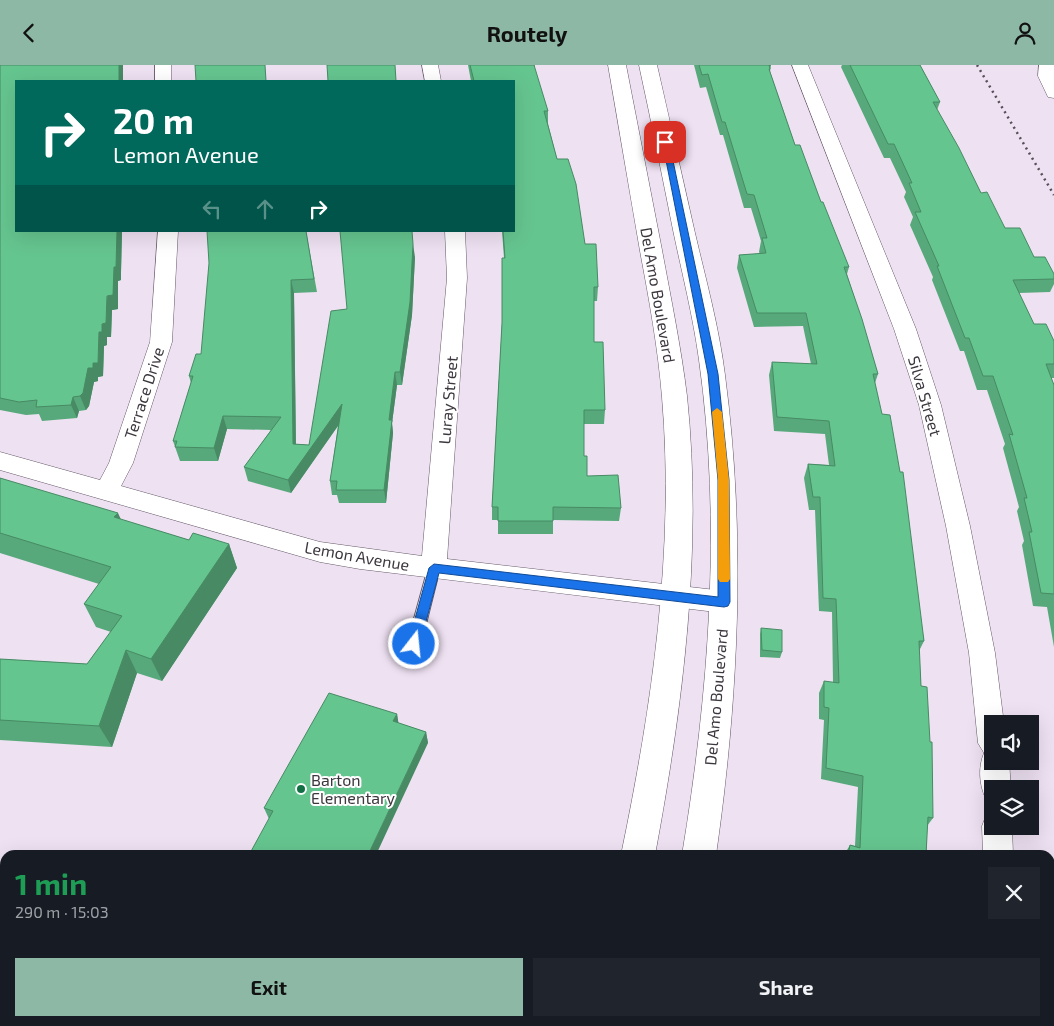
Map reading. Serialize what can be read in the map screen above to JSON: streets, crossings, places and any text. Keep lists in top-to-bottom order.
{
  "streets": {
    "main road": ["Del Amo Boulevard"],
    "street": [
      "Terrace Drive",
      "Silva Street",
      "Luray Street",
      "Lemon Avenue"
    ]
  },
  "crossings": [
    ["Del Amo Boulevard", "Lemon Avenue"],
    ["Terrace Drive", "Lemon Avenue"],
    ["Luray Street", "Lemon Avenue"]
  ],
  "places": ["Barton Elementary"],
  "page": {
    "header": "Routely",
    "turn": ["20 m", "Lemon Avenue"],
    "heading": ["1 min", "290 m · 15:03"],
    "buttons": ["Exit", "Share"]
  }
}
